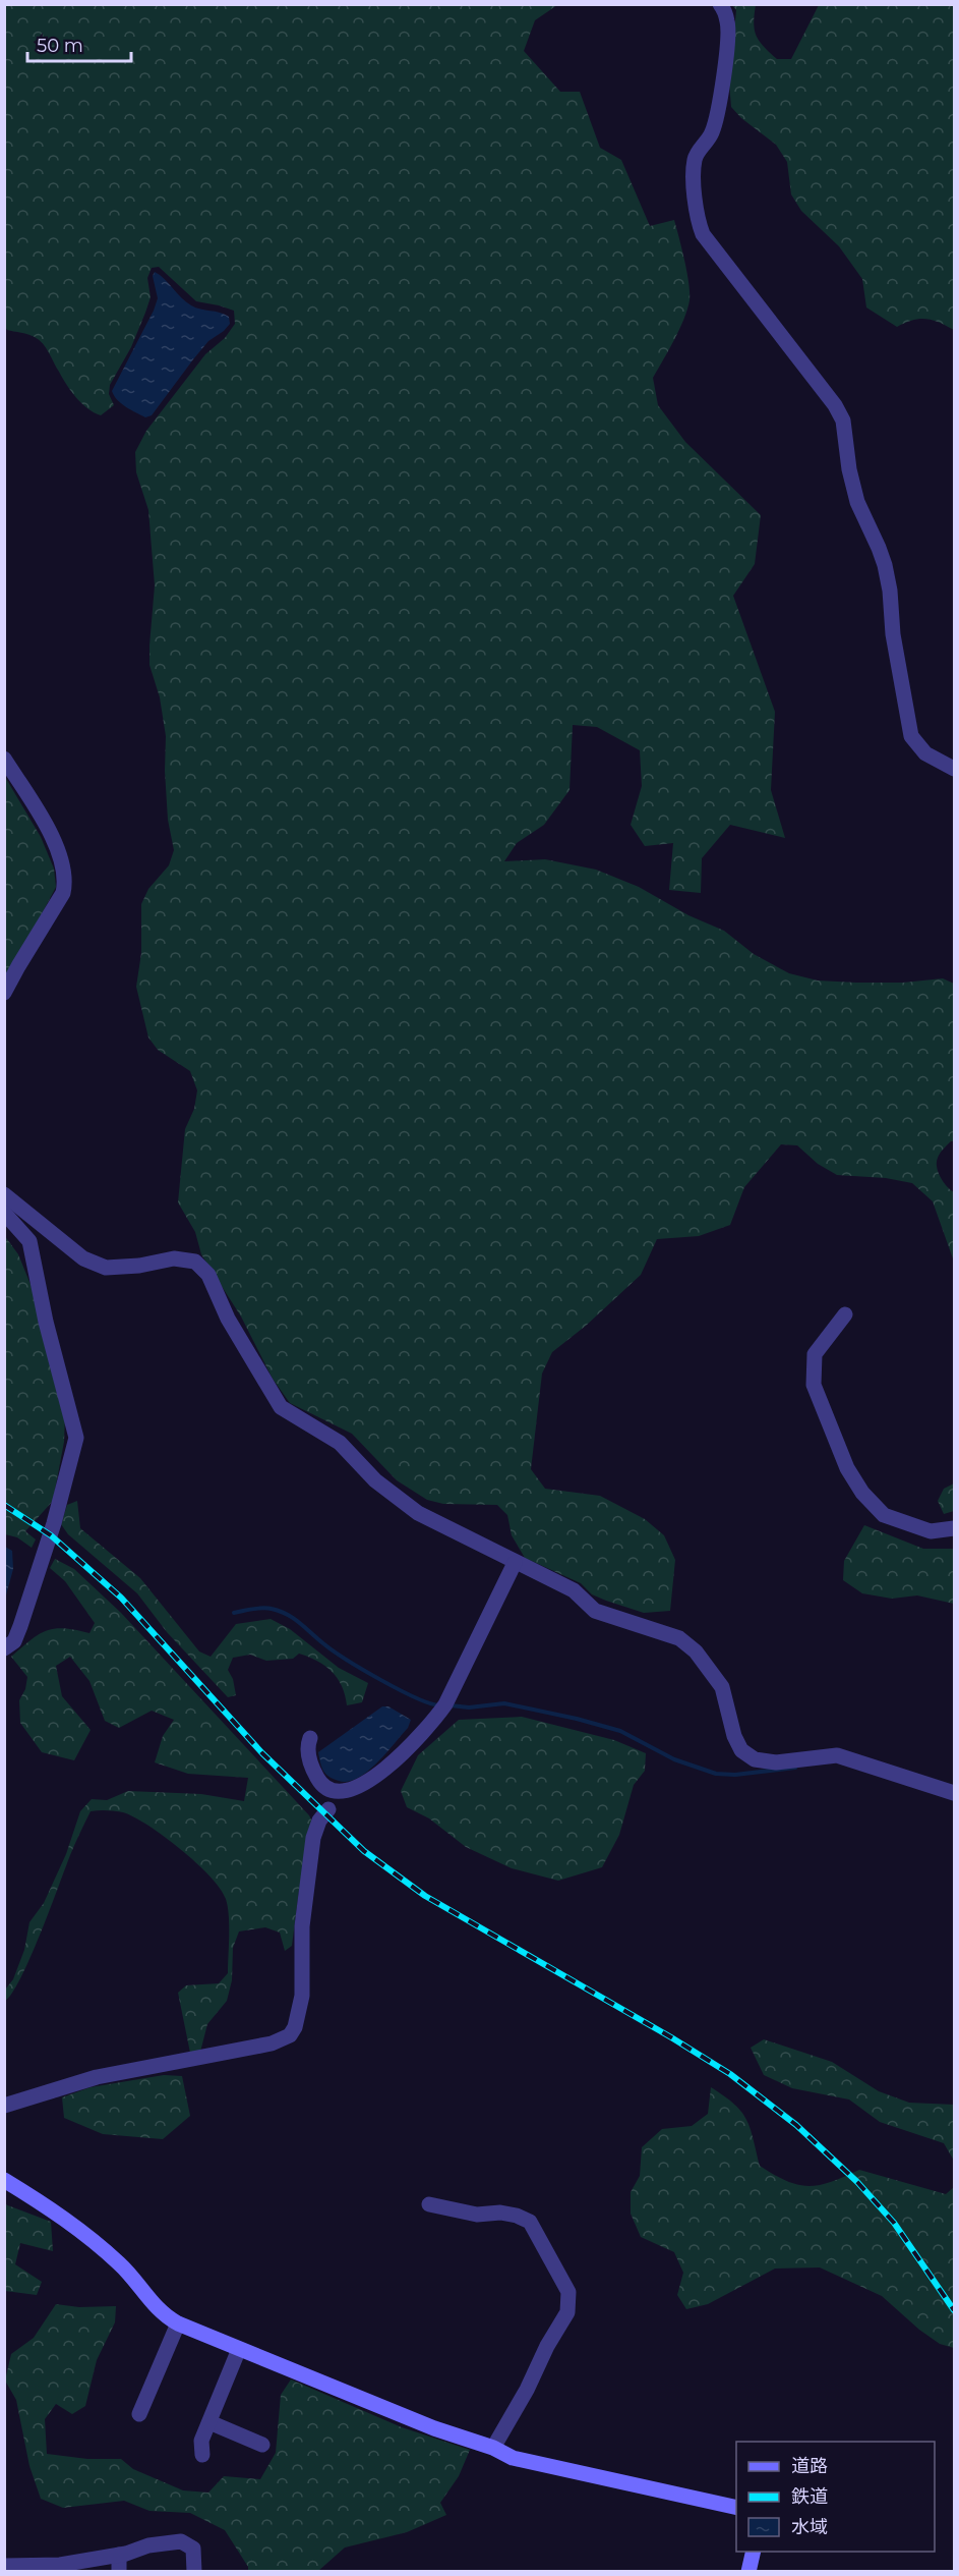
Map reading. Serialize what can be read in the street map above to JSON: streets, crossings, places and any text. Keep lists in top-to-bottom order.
{
  "legend": ["道路", "鉄道", "水域"],
  "scale_bar": "50 m"
}
